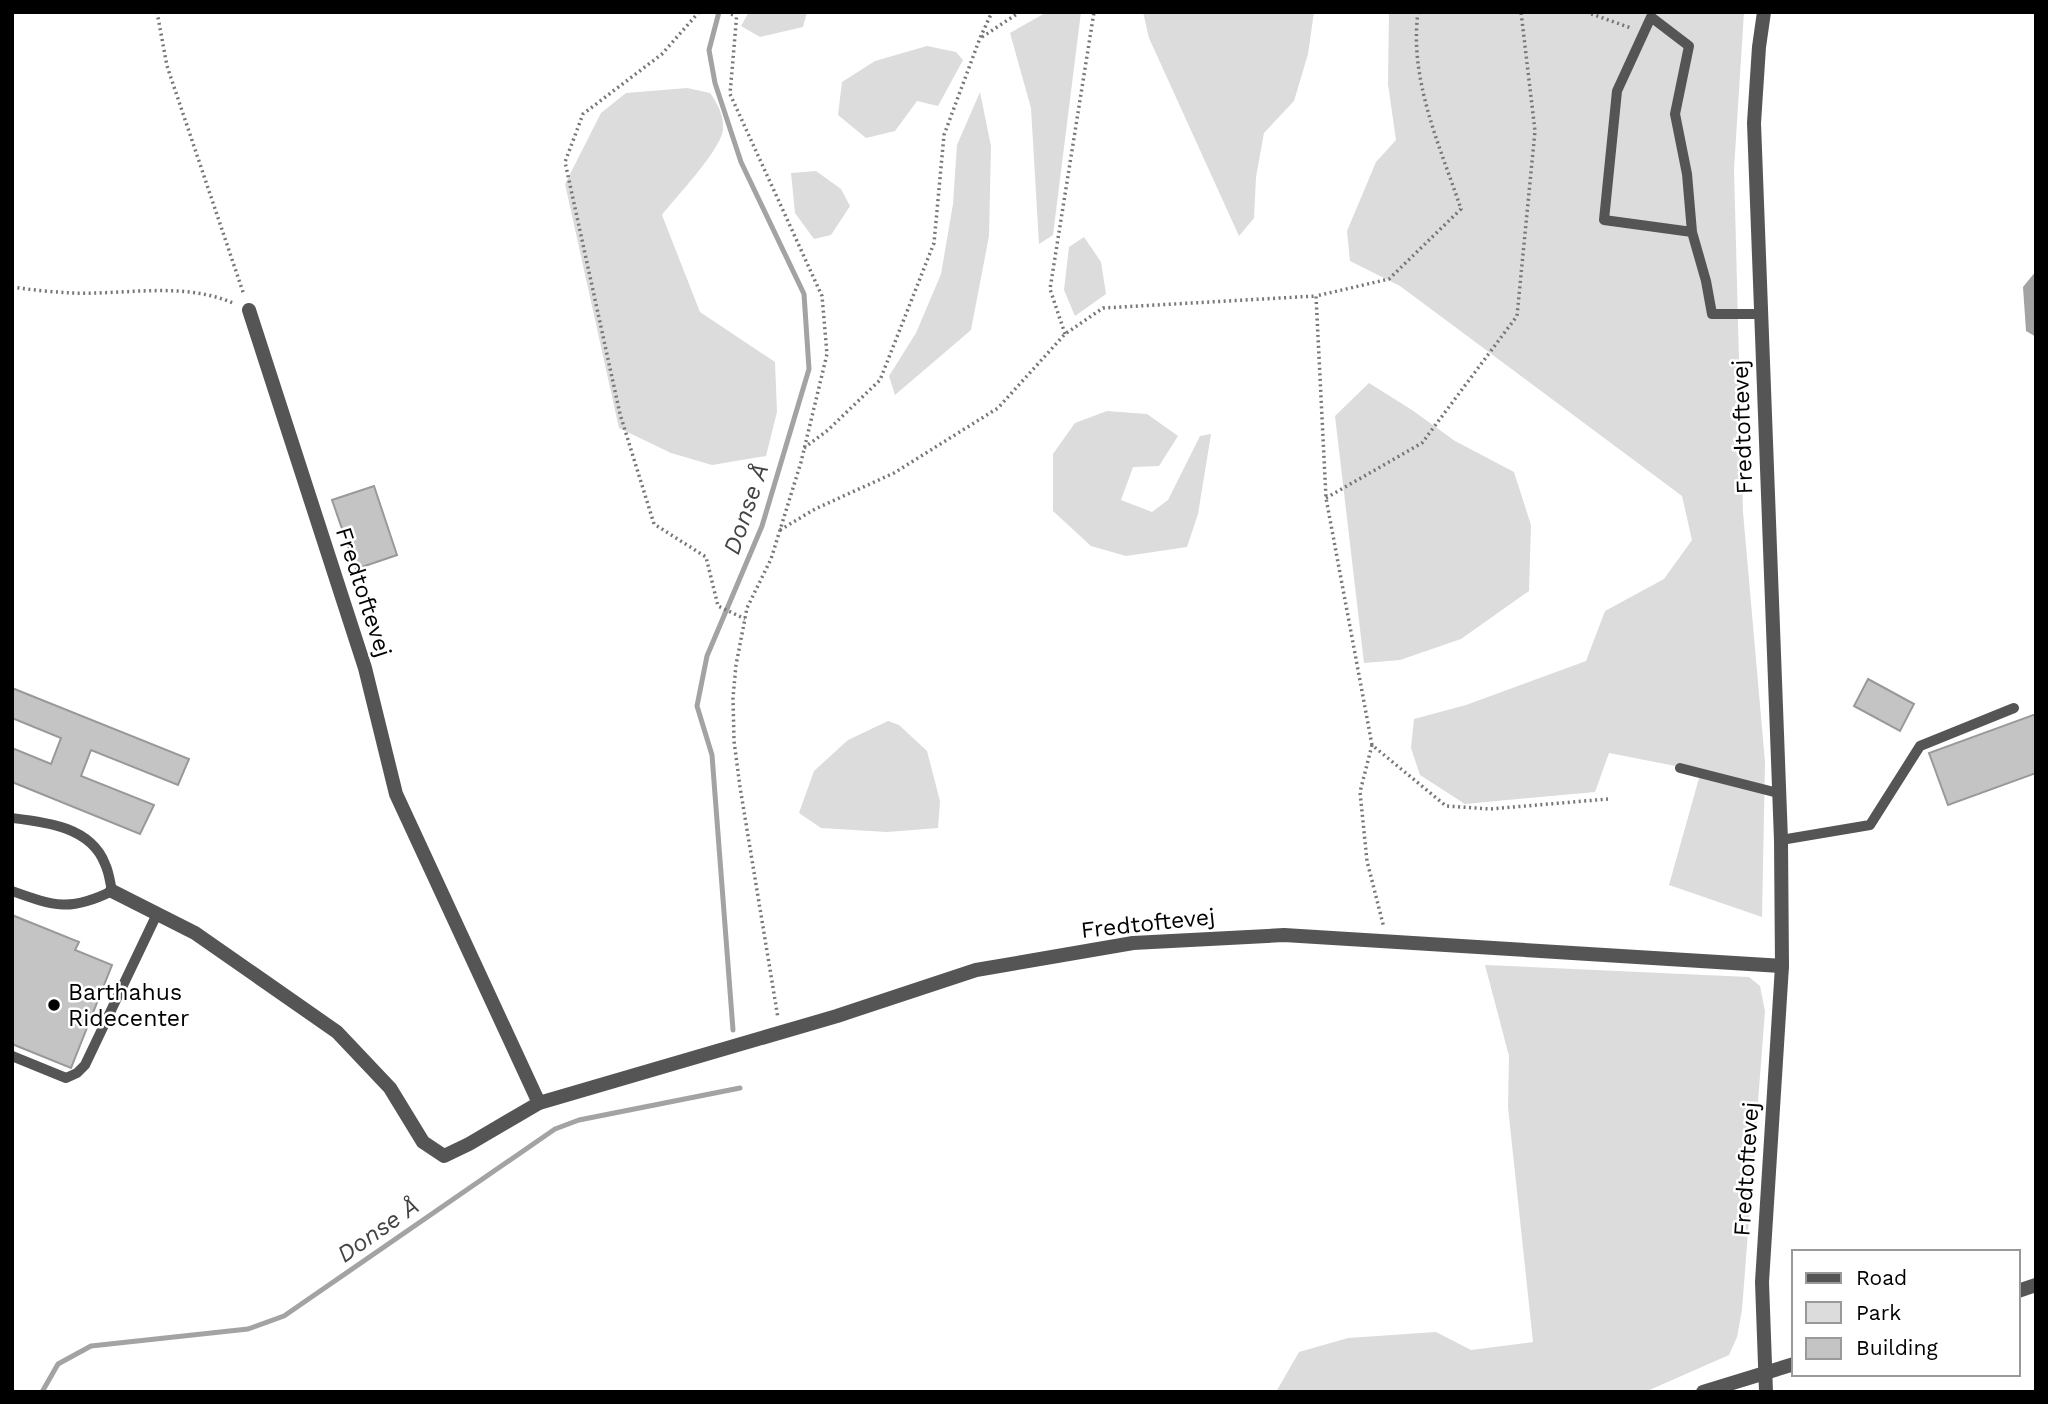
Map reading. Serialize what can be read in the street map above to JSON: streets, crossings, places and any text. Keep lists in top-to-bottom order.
{
  "streets": {
    "street": ["Fredtoftevej"]
  },
  "water": ["Donse Å"],
  "places": ["Barthahus Ridecenter"],
  "legend": ["Road", "Park", "Building"]
}
